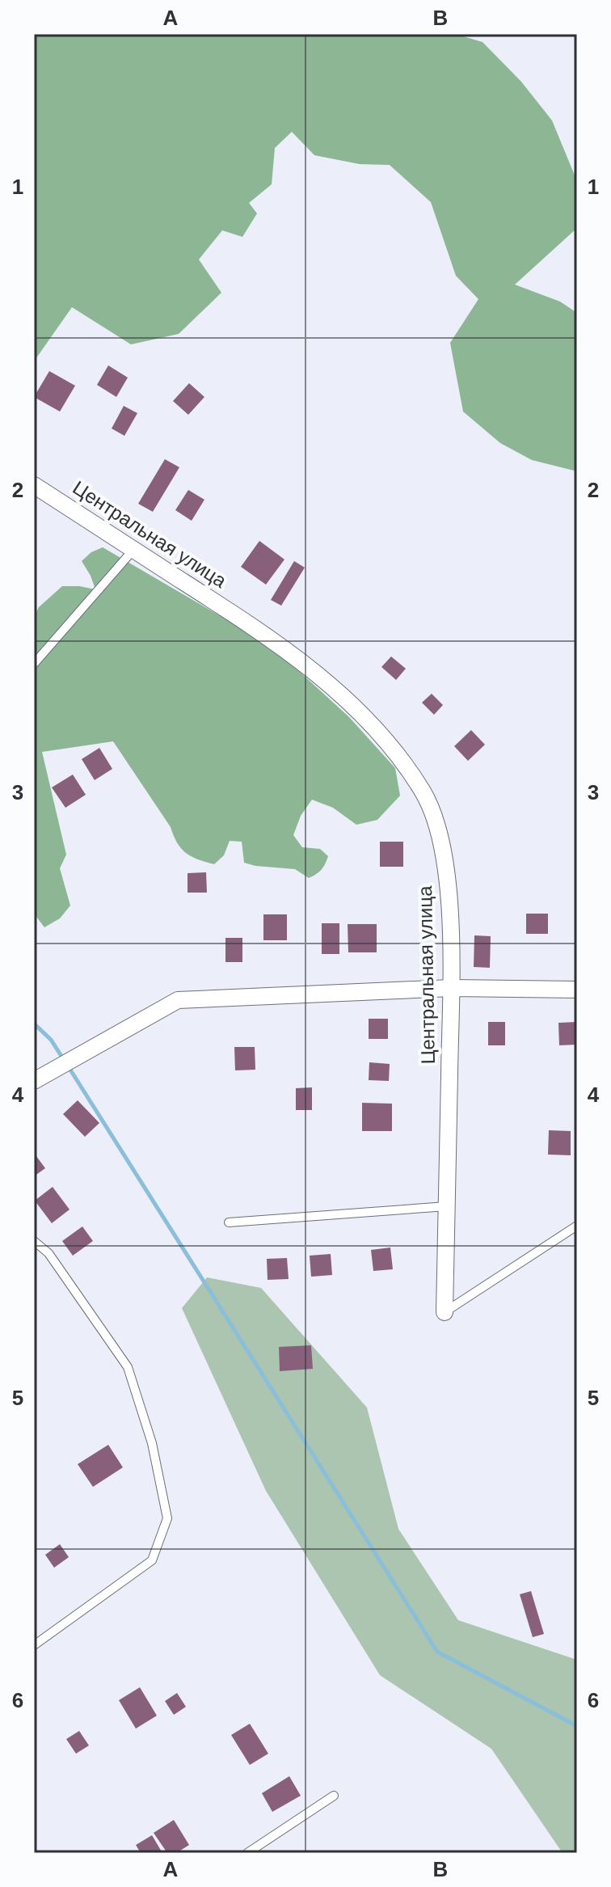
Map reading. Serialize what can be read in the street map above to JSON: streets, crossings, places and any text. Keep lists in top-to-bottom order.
{
  "streets": {
    "street": ["Центральная улица"]
  },
  "grid": {
    "columns": ["A", "B"],
    "rows": [
      "1",
      "2",
      "3",
      "4",
      "5",
      "6"
    ]
  }
}
